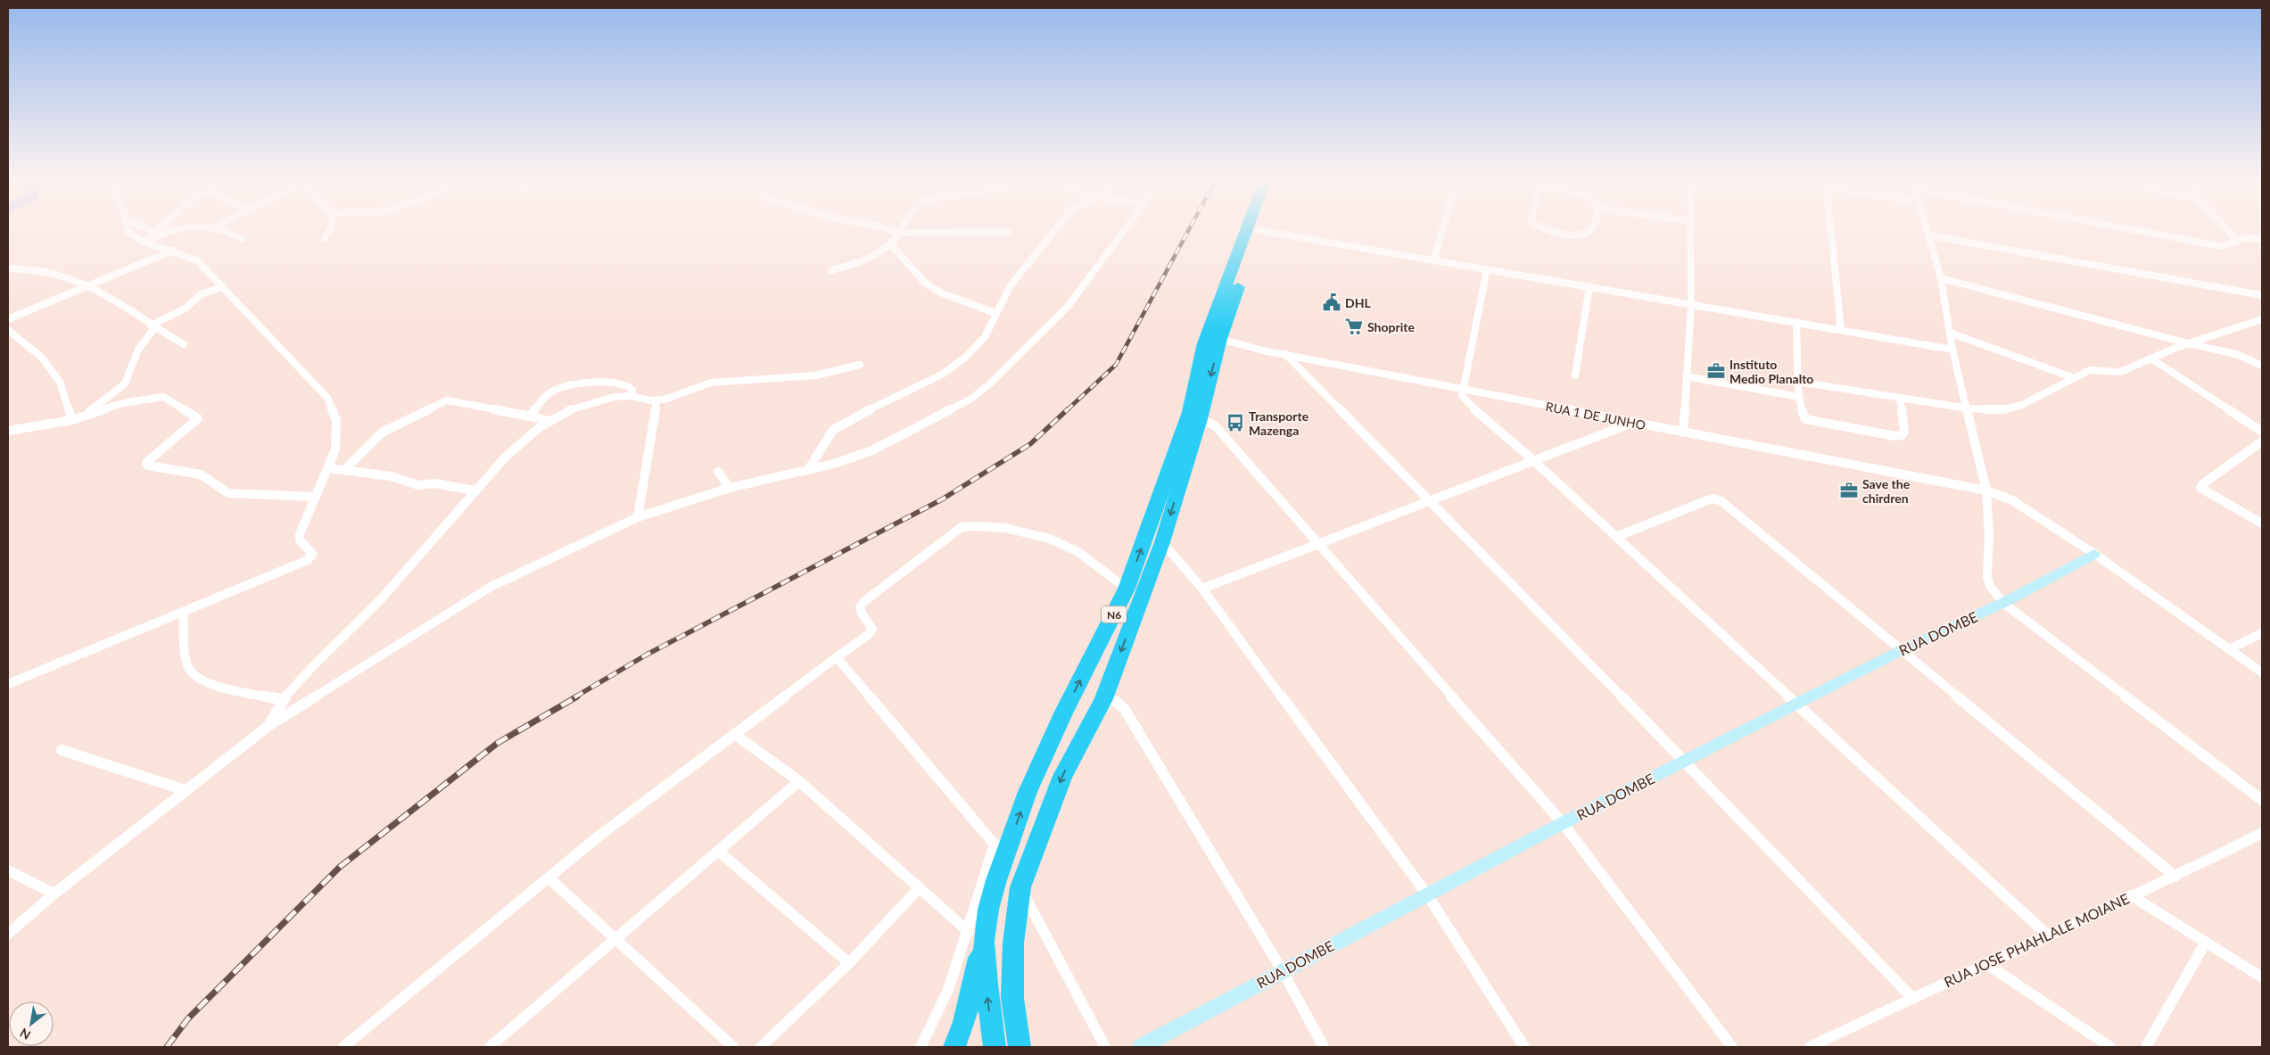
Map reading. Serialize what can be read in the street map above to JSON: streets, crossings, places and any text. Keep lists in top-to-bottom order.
{
  "streets": {
    "highway": ["N6"],
    "street": ["RUA 1 DE JUNHO", "RUA DOMBE", "RUA JOSE PHAHLALE MOIANE"]
  },
  "crossings": [
    ["RUA 1 DE JUNHO", "N6"],
    ["RUA 1 DE JUNHO", "RUA DOMBE"]
  ],
  "places": {
    "public building": ["DHL"],
    "supermarket": ["Shoprite"],
    "office": ["Instituto Medio Planalto", "Save the chirdren"],
    "bus stop": ["Transporte Mazenga"]
  },
  "north": "bottom left"
}
